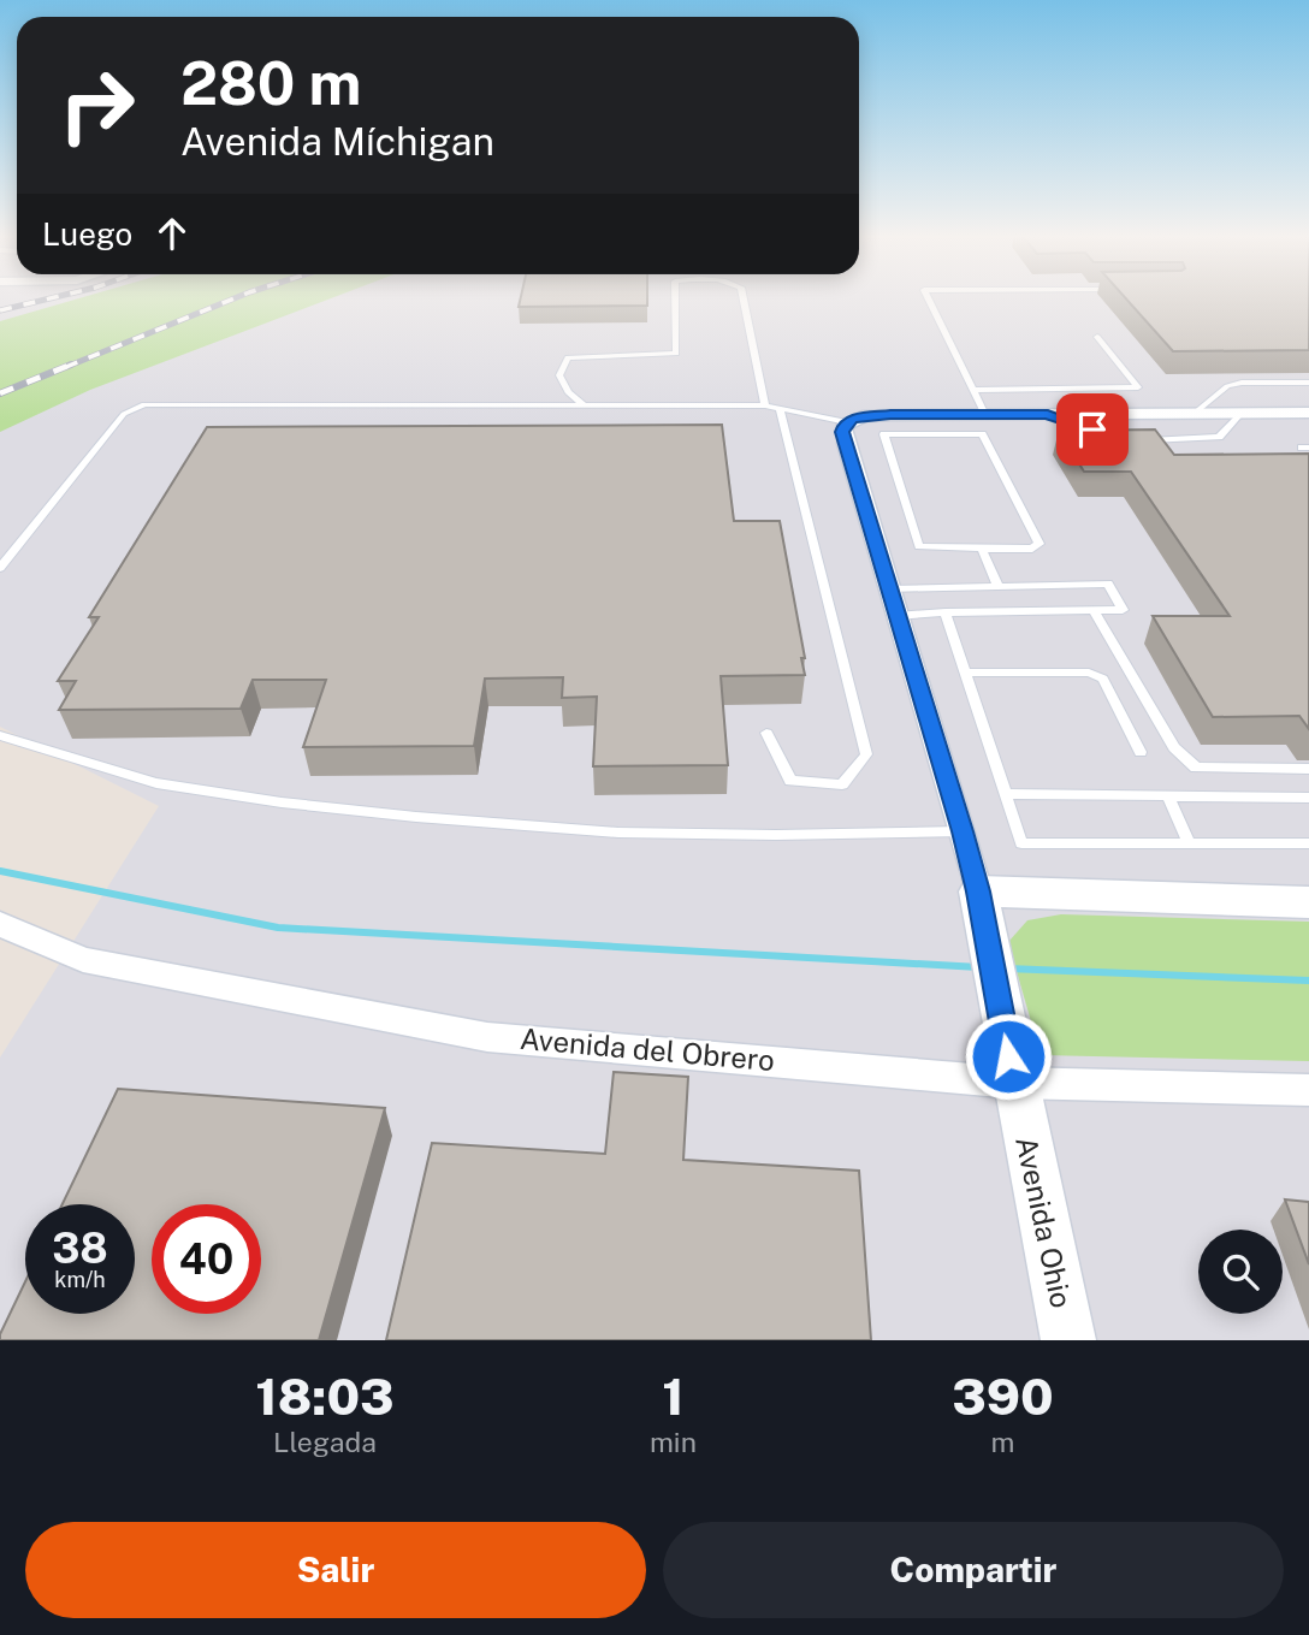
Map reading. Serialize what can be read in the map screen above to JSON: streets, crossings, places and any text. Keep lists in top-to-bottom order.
{
  "streets": {
    "street": ["Avenida del Obrero", "Avenida Ohio"]
  },
  "crossings": [
    ["Avenida del Obrero", "Avenida Ohio"]
  ],
  "page": {
    "turn": ["280 m", "Avenida Míchigan"],
    "then": "Luego",
    "speed": "38 km/h",
    "limit": "40",
    "eta": [
      "18:03",
      "Llegada",
      "1",
      "min",
      "390",
      "m"
    ],
    "buttons": ["Salir", "Compartir"]
  }
}
